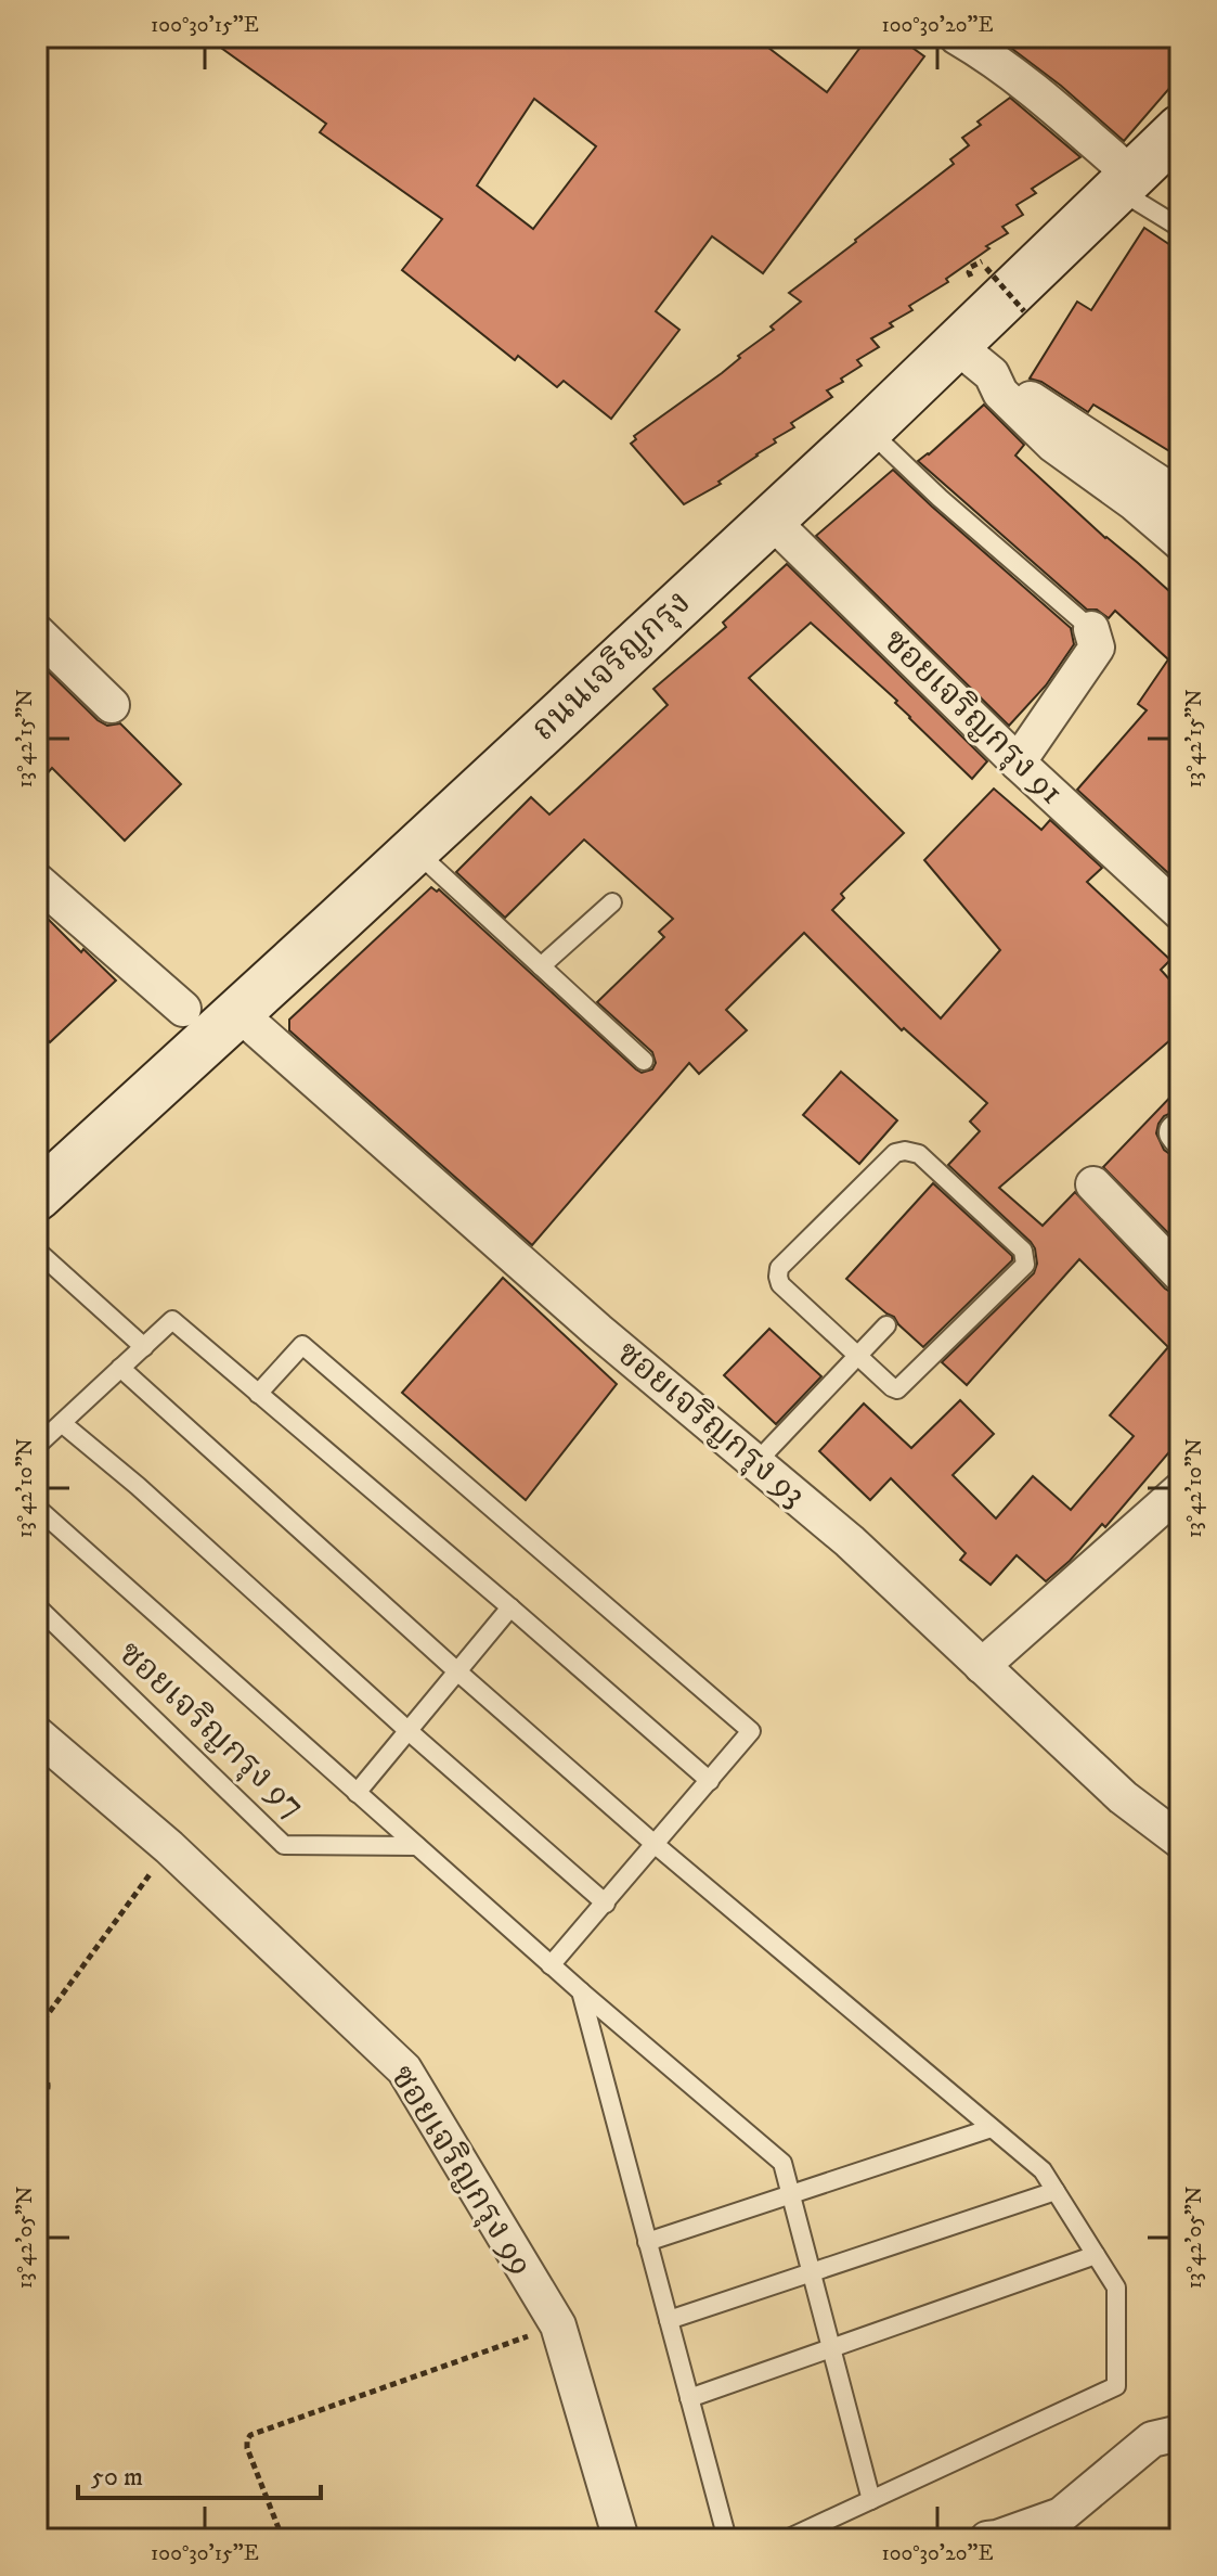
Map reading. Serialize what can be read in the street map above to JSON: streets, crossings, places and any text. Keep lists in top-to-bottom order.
{
  "streets": {
    "main road": ["ถนนเจริญกรุง"],
    "street": ["ซอยเจริญกรุง 91", "ซอยเจริญกรุง 93", "ซอยเจริญกรุง 99"],
    "lane": ["ซอยเจริญกรุง 97"]
  },
  "crossings": [
    ["ถนนเจริญกรุง", "ซอยเจริญกรุง 91"],
    ["ถนนเจริญกรุง", "ซอยเจริญกรุง 93"]
  ],
  "scale_bar": "50 m",
  "coordinates": [
    "100°30'15\"E",
    "100°30'20\"E",
    "13°42'15\"N",
    "13°42'10\"N",
    "13°42'05\"N"
  ]
}
